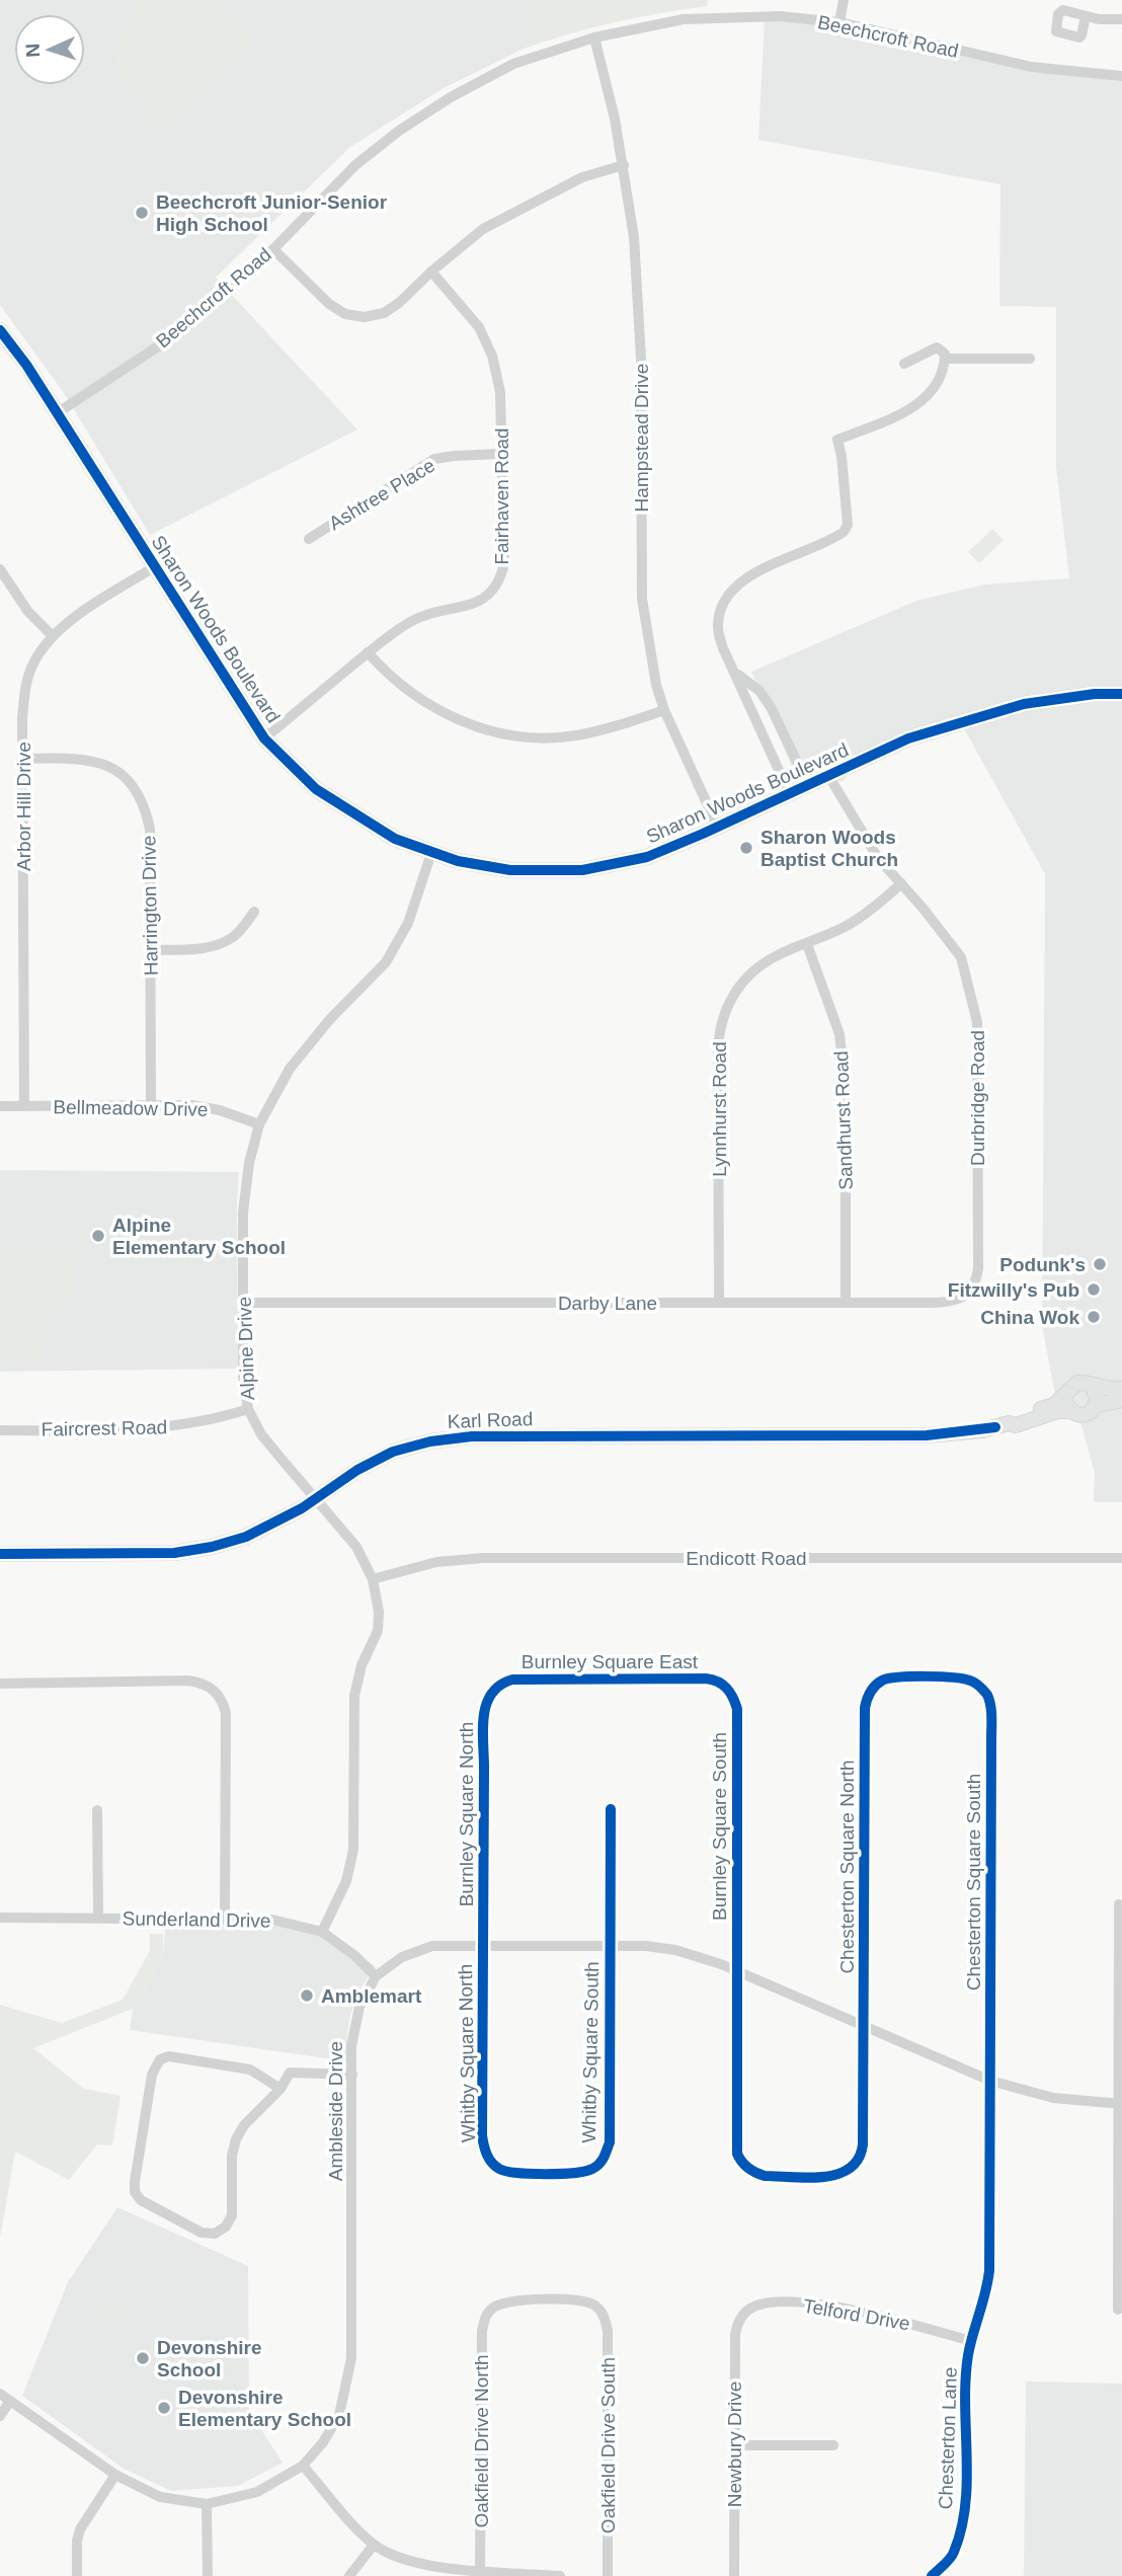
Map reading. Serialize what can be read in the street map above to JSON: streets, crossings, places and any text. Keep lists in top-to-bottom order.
{
  "streets": {
    "street": [
      "Beechcroft Road",
      "Hampstead Drive",
      "Ashtree Place",
      "Fairhaven Road",
      "Sharon Woods Boulevard",
      "Arbor Hill Drive",
      "Harrington Drive",
      "Durbridge Road",
      "Bellmeadow Drive",
      "Lynnhurst Road",
      "Sandhurst Road",
      "Darby Lane",
      "Alpine Drive",
      "Karl Road",
      "Faircrest Road",
      "Endicott Road",
      "Burnley Square East",
      "Burnley Square North",
      "Burnley Square South",
      "Chesterton Square North",
      "Chesterton Square South",
      "Sunderland Drive",
      "Whitby Square South",
      "Whitby Square North",
      "Ambleside Drive",
      "Telford Drive",
      "Chesterton Lane",
      "Oakfield Drive North",
      "Newbury Drive",
      "Oakfield Drive South"
    ]
  },
  "crossings": [
    ["Beechcroft Road", "Hampstead Drive"],
    ["Beechcroft Road", "Sharon Woods Boulevard"],
    ["Hampstead Drive", "Sharon Woods Boulevard"],
    ["Ashtree Place", "Fairhaven Road"],
    ["Fairhaven Road", "Sharon Woods Boulevard"],
    ["Sharon Woods Boulevard", "Arbor Hill Drive"],
    ["Sharon Woods Boulevard", "Durbridge Road"],
    ["Sharon Woods Boulevard", "Alpine Drive"],
    ["Arbor Hill Drive", "Harrington Drive"],
    ["Arbor Hill Drive", "Bellmeadow Drive"],
    ["Harrington Drive", "Bellmeadow Drive"],
    ["Durbridge Road", "Lynnhurst Road"],
    ["Durbridge Road", "Darby Lane"],
    ["Bellmeadow Drive", "Alpine Drive"],
    ["Lynnhurst Road", "Sandhurst Road"],
    ["Lynnhurst Road", "Darby Lane"],
    ["Sandhurst Road", "Darby Lane"],
    ["Darby Lane", "Alpine Drive"],
    ["Alpine Drive", "Karl Road"],
    ["Alpine Drive", "Faircrest Road"],
    ["Alpine Drive", "Endicott Road"],
    ["Alpine Drive", "Sunderland Drive"],
    ["Burnley Square East", "Burnley Square North"],
    ["Burnley Square East", "Burnley Square South"],
    ["Burnley Square North", "Whitby Square North"],
    ["Burnley Square North", "Ambleside Drive"],
    ["Burnley Square South", "Chesterton Square North"],
    ["Burnley Square South", "Ambleside Drive"],
    ["Chesterton Square North", "Chesterton Square South"],
    ["Chesterton Square North", "Ambleside Drive"],
    ["Chesterton Square South", "Ambleside Drive"],
    ["Chesterton Square South", "Chesterton Lane"],
    ["Sunderland Drive", "Ambleside Drive"],
    ["Whitby Square South", "Whitby Square North"],
    ["Whitby Square South", "Ambleside Drive"],
    ["Whitby Square North", "Ambleside Drive"],
    ["Ambleside Drive", "Chesterton Lane"],
    ["Telford Drive", "Chesterton Lane"],
    ["Telford Drive", "Newbury Drive"],
    ["Oakfield Drive North", "Oakfield Drive South"]
  ],
  "places": [
    "Beechcroft Junior-Senior High School",
    "Sharon Woods Baptist Church",
    "Alpine Elementary School",
    "Podunk's",
    "Fitzwilly's Pub",
    "China Wok",
    "Amblemart",
    "Devonshire School",
    "Devonshire Elementary School"
  ],
  "north": "left"
}
